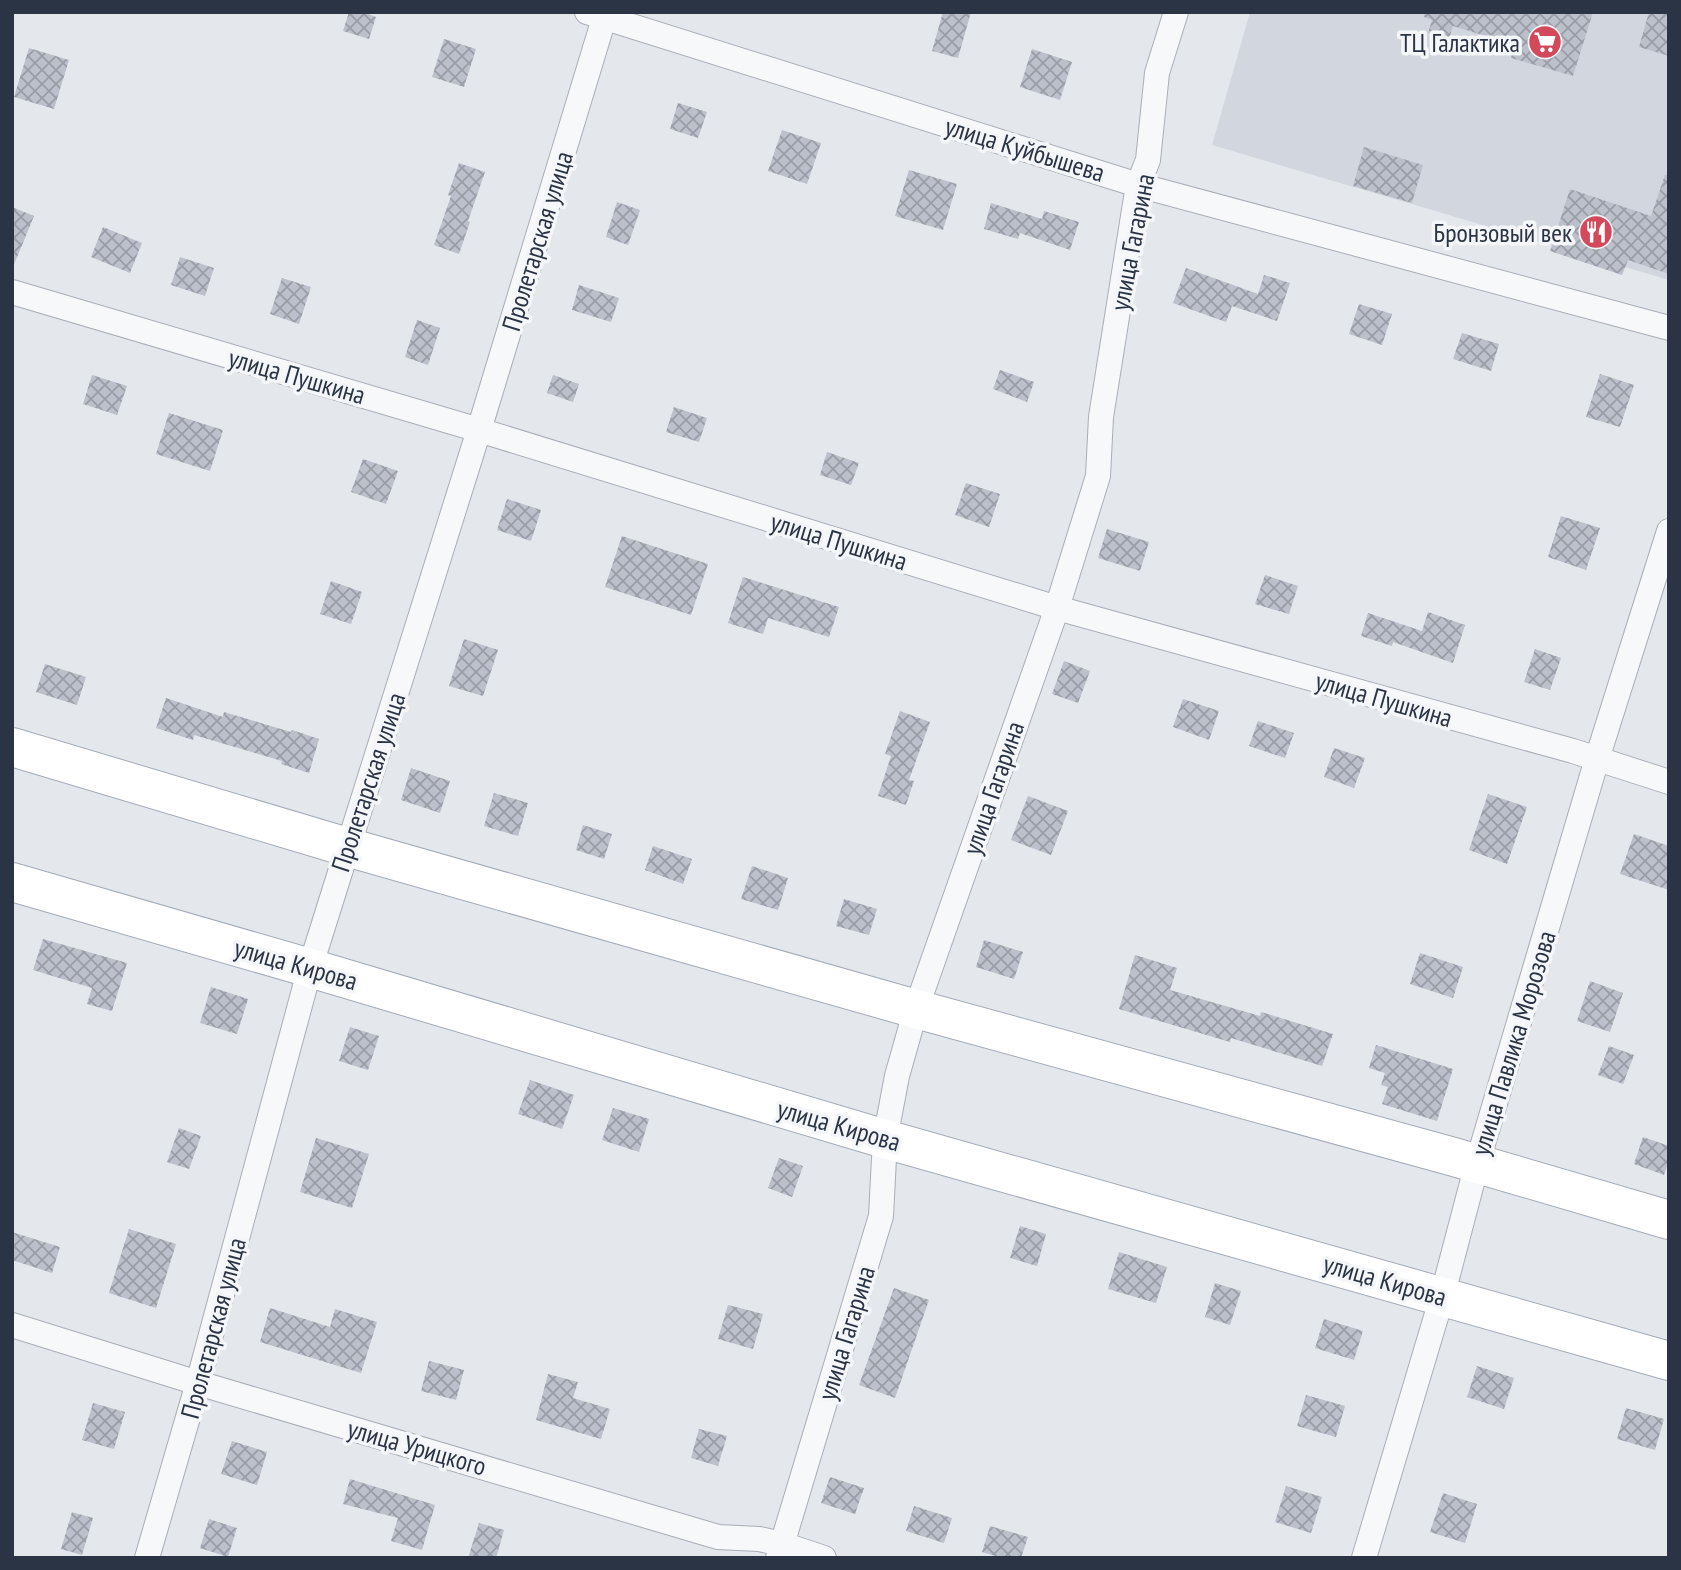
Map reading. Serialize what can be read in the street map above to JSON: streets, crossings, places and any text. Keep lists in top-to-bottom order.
{
  "streets": {
    "main road": ["улица Кирова"],
    "street": [
      "улица Куйбышева",
      "Пролетарская улица",
      "улица Гагарина",
      "улица Пушкина",
      "улица Павлика Морозова",
      "улица Урицкого"
    ]
  },
  "crossings": [
    ["улица Куйбышева", "Пролетарская улица"],
    ["улица Куйбышева", "улица Гагарина"],
    ["Пролетарская улица", "улица Пушкина"],
    ["Пролетарская улица", "улица Кирова"],
    ["Пролетарская улица", "улица Урицкого"],
    ["улица Гагарина", "улица Пушкина"],
    ["улица Гагарина", "улица Кирова"],
    ["улица Гагарина", "улица Урицкого"],
    ["улица Пушкина", "улица Павлика Морозова"],
    ["улица Кирова", "улица Павлика Морозова"]
  ],
  "places": {
    "supermarket": ["ТЦ Галактика"],
    "restaurant": ["Бронзовый век"]
  }
}
